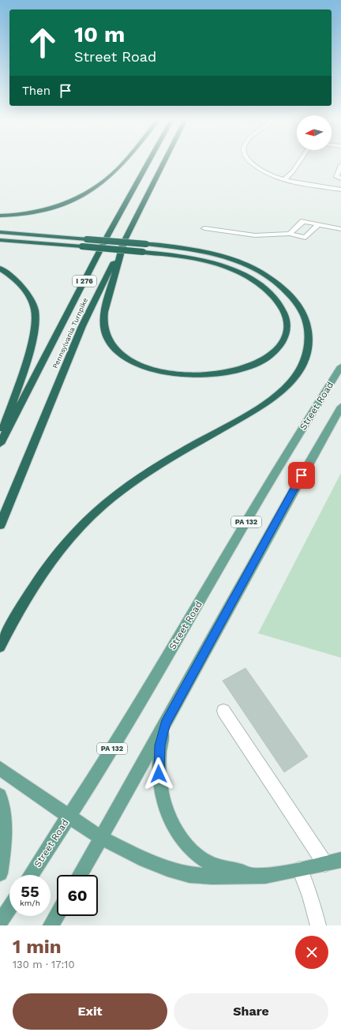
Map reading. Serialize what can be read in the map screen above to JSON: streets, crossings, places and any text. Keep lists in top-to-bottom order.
{
  "streets": {
    "highway": ["I 276", "Pennsylvania Turnpike"],
    "main road": ["Street Road", "PA 132"]
  },
  "north": "left",
  "page": {
    "turn": ["10 m", "Street Road"],
    "then": "Then",
    "speed": "55 km/h",
    "limit": "60",
    "heading": ["1 min", "130 m · 17:10"],
    "buttons": ["Exit", "Share"]
  }
}
